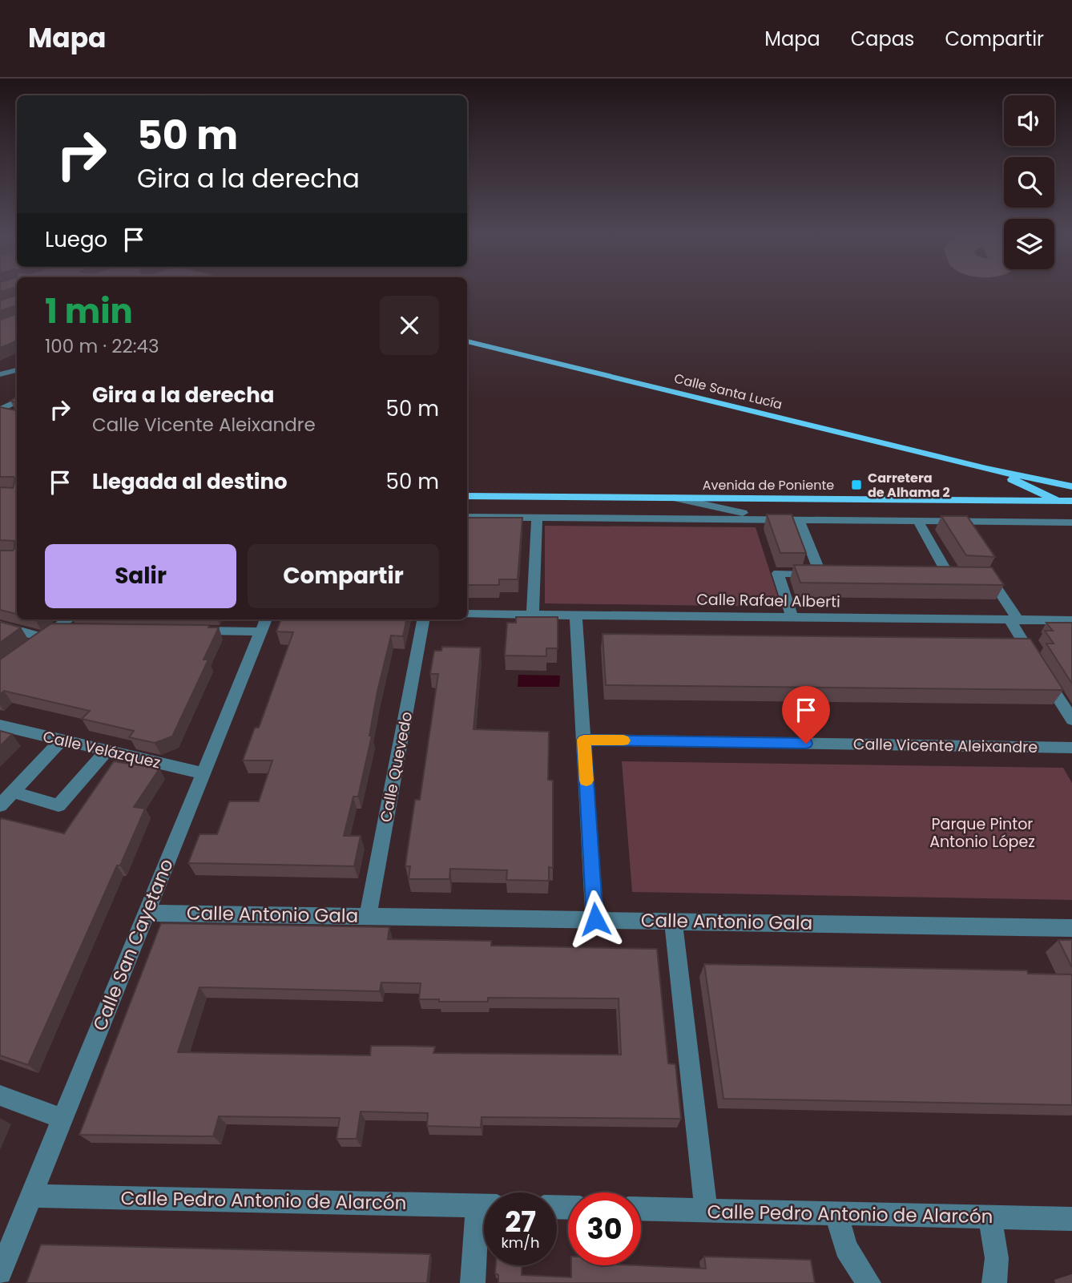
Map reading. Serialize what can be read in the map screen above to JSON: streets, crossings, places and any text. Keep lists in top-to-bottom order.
{
  "streets": {
    "main road": ["Calle Santa Lucía", "Avenida de Poniente"],
    "street": [
      "Calle Rafael Alberti",
      "Calle Vicente Aleixandre",
      "Calle Velázquez",
      "Calle Quevedo",
      "Calle Antonio Gala",
      "Calle San Cayetano",
      "Calle Pedro Antonio de Alarcón"
    ]
  },
  "crossings": [
    ["Calle Santa Lucía", "Avenida de Poniente"],
    ["Calle Velázquez", "Calle San Cayetano"],
    ["Calle Quevedo", "Calle Antonio Gala"],
    ["Calle Antonio Gala", "Calle San Cayetano"],
    ["Calle San Cayetano", "Calle Pedro Antonio de Alarcón"]
  ],
  "parks": ["Parque Pintor Antonio López"],
  "places": {
    "transit": ["Carretera de Alhama 2"]
  },
  "page": {
    "header": "Mapa",
    "nav": ["Mapa", "Capas", "Compartir"],
    "turn": ["50 m", "Gira a la derecha"],
    "then": "Luego",
    "heading": ["1 min", "100 m · 22:43"],
    "list": [
      {
        "name": "Gira a la derecha",
        "note": "Calle Vicente Aleixandre",
        "value": "50 m"
      },
      {
        "name": "Llegada al destino",
        "value": "50 m"
      }
    ],
    "buttons": ["Salir", "Compartir"],
    "speed": "27 km/h",
    "limit": "30"
  }
}
